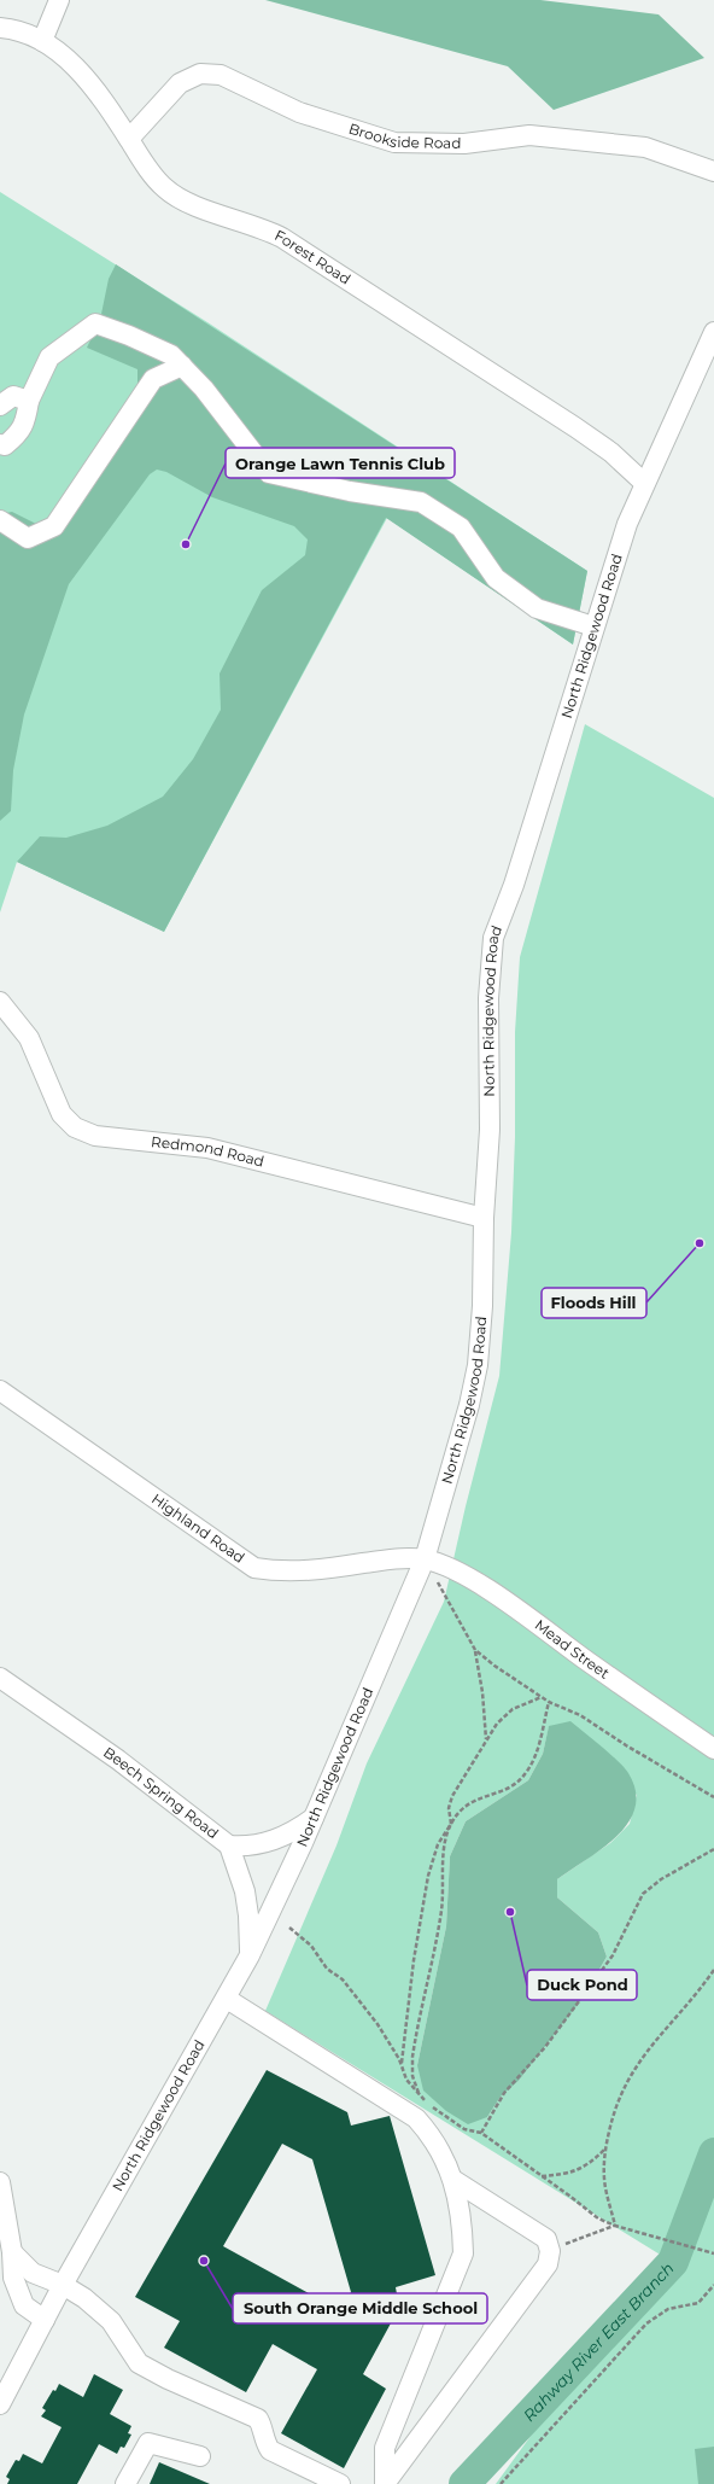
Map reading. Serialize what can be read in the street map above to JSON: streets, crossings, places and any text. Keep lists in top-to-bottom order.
{
  "streets": {
    "street": [
      "Brookside Road",
      "Forest Road",
      "North Ridgewood Road",
      "Redmond Road",
      "Highland Road",
      "Mead Street",
      "Beech Spring Road"
    ]
  },
  "crossings": [
    ["Brookside Road", "Forest Road"],
    ["Forest Road", "North Ridgewood Road"],
    ["North Ridgewood Road", "Redmond Road"],
    ["North Ridgewood Road", "Highland Road"],
    ["North Ridgewood Road", "Mead Street"],
    ["North Ridgewood Road", "Beech Spring Road"],
    ["Highland Road", "Mead Street"]
  ],
  "water": ["Rahway River East Branch"],
  "places": [
    "Orange Lawn Tennis Club",
    "Floods Hill",
    "Duck Pond",
    "South Orange Middle School"
  ]
}
